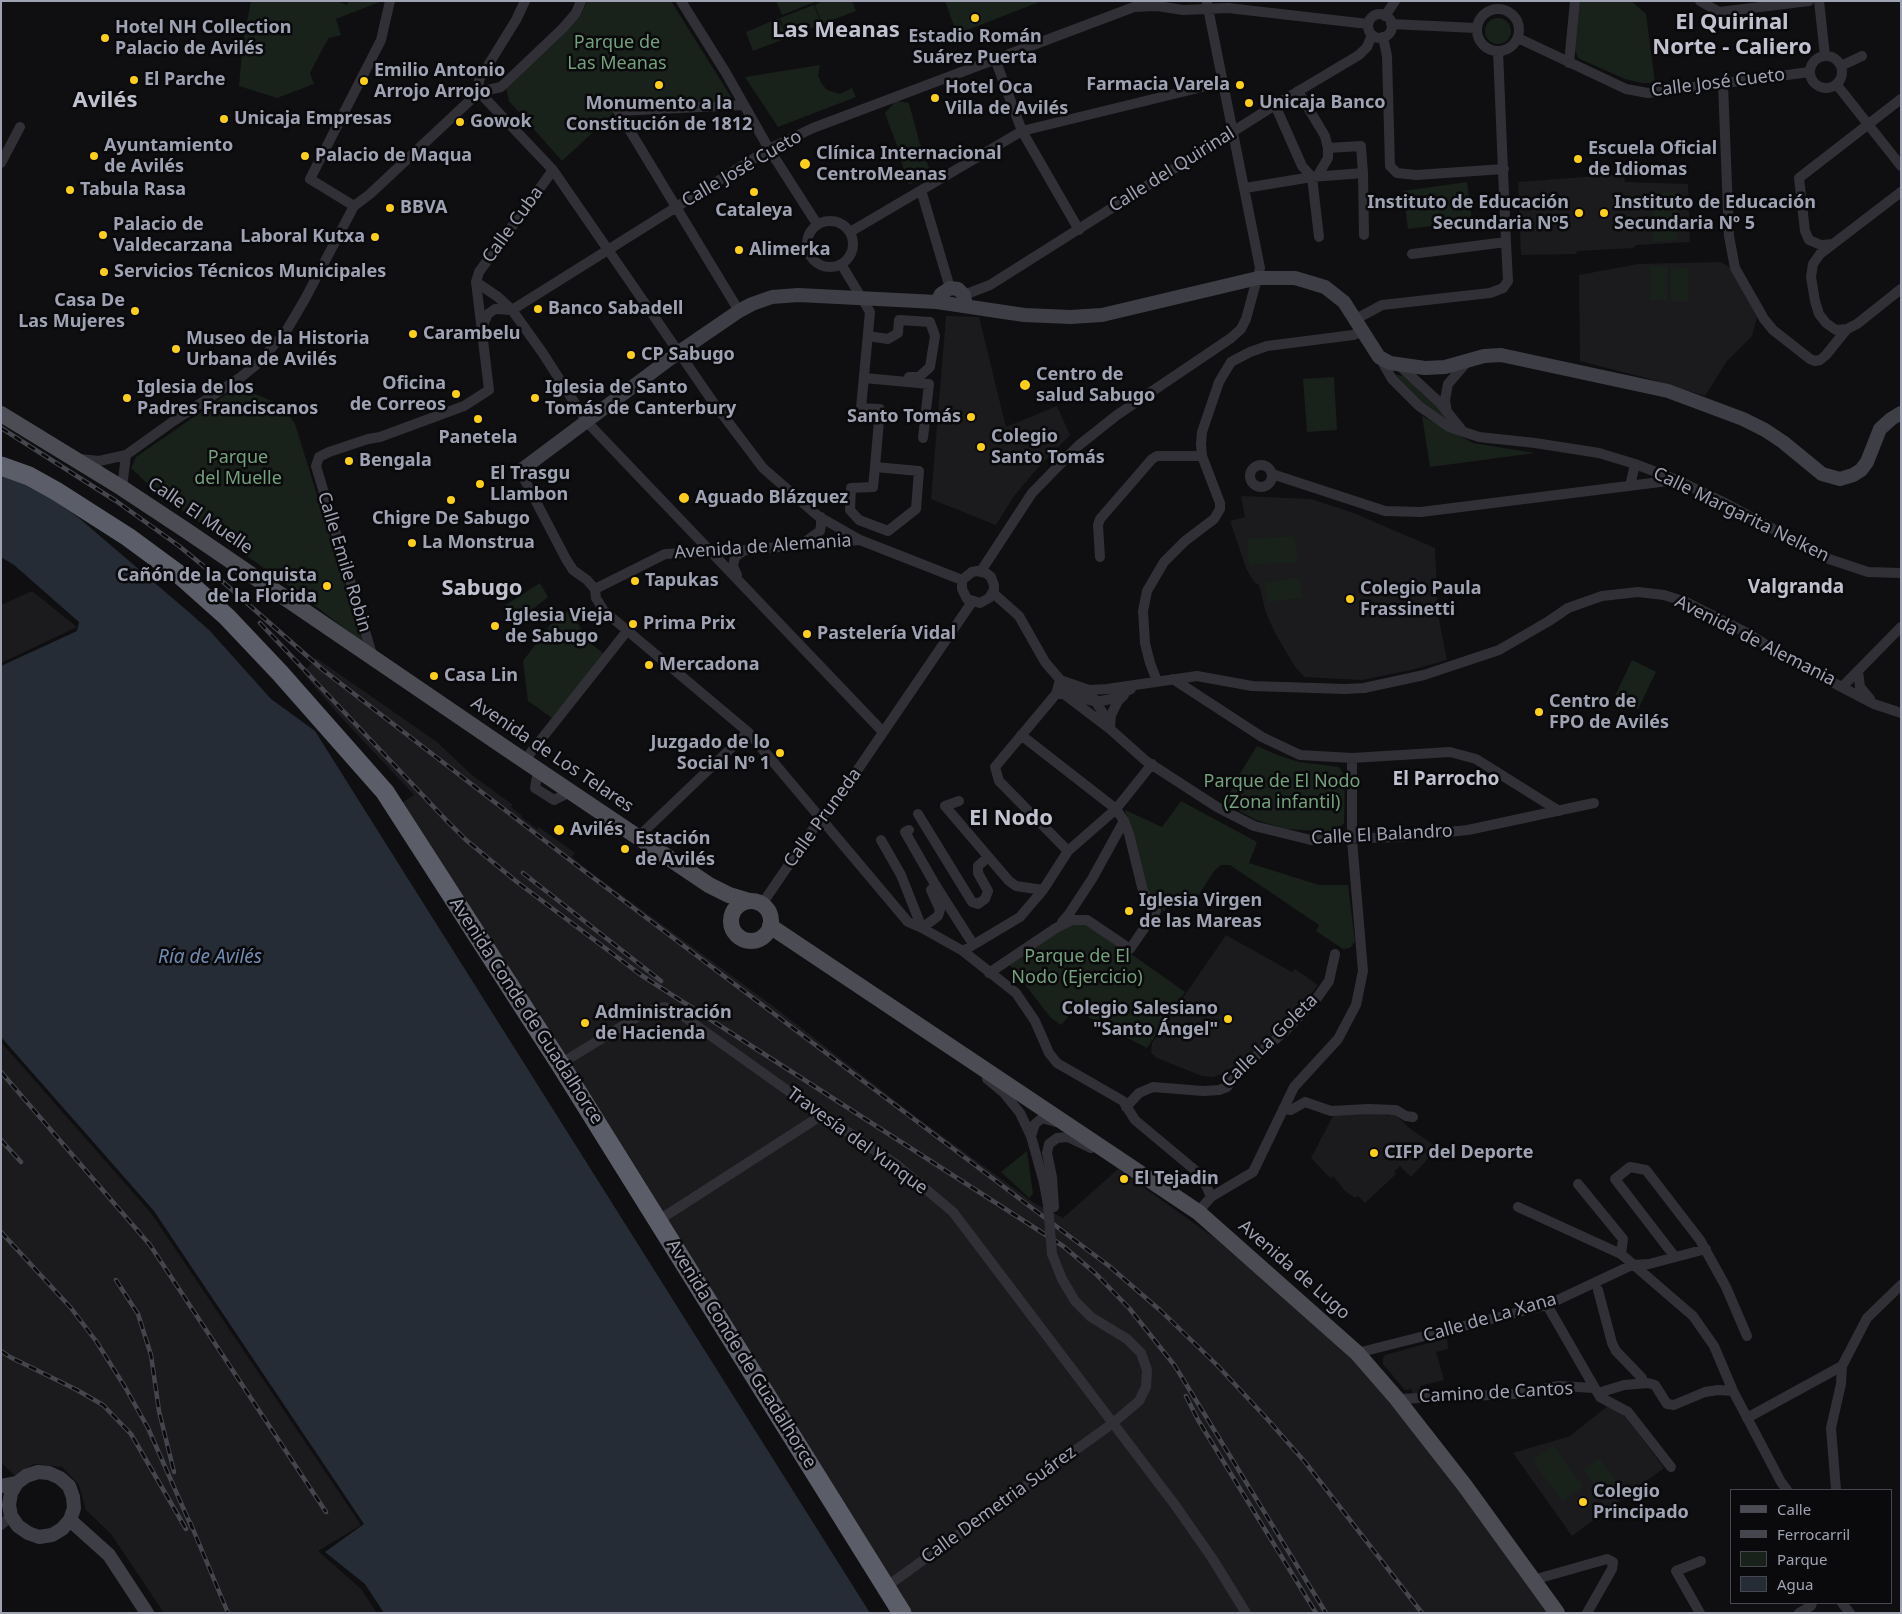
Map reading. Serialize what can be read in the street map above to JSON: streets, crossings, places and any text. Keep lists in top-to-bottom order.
{
  "streets": {
    "highway": ["Avenida Conde de Guadalhorce"],
    "main road": ["Calle El Muelle", "Avenida de Los Telares", "Avenida de Lugo"],
    "street": [
      "Calle José Cueto",
      "Calle del Quirinal",
      "Calle Cuba",
      "Calle Margarita Nelken",
      "Avenida de Alemania",
      "Calle Emile Robin",
      "Calle Pruneda",
      "Calle El Balandro",
      "Calle La Goleta",
      "Travesía del Yunque",
      "Calle de La Xana",
      "Camino de Cantos",
      "Calle Demetria Suárez"
    ]
  },
  "crossings": [
    ["Calle José Cueto", "Calle del Quirinal"],
    ["Calle El Muelle", "Calle Emile Robin"],
    ["Calle El Muelle", "Avenida de Los Telares"],
    ["Avenida de Alemania", "Calle Pruneda"],
    ["Avenida de Alemania", "Calle El Balandro"],
    ["Calle Emile Robin", "Avenida de Los Telares"],
    ["Avenida de Los Telares", "Calle Pruneda"],
    ["Avenida Conde de Guadalhorce", "Travesía del Yunque"],
    ["Avenida Conde de Guadalhorce", "Calle Demetria Suárez"],
    ["Travesía del Yunque", "Calle Demetria Suárez"],
    ["Avenida de Lugo", "Calle de La Xana"],
    ["Avenida de Lugo", "Camino de Cantos"]
  ],
  "districts": [
    "El Quirinal Norte - Caliero",
    "Las Meanas",
    "Avilés",
    "Valgranda",
    "Sabugo",
    "El Parrocho",
    "El Nodo"
  ],
  "water": ["Ría de Avilés"],
  "parks": [
    "Parque de Las Meanas",
    "Parque del Muelle",
    "Parque de El Nodo (Zona infantil)",
    "Parque de El Nodo (Ejercicio)"
  ],
  "places": [
    "Estadio Román Suárez Puerta",
    "Hotel NH Collection Palacio de Avilés",
    "El Parche",
    "Emilio Antonio Arrojo Arrojo",
    "Monumento a la Constitución de 1812",
    "Farmacia Varela",
    "Hotel Oca Villa de Avilés",
    "Unicaja Banco",
    "Unicaja Empresas",
    "Gowok",
    "Ayuntamiento de Avilés",
    "Palacio de Maqua",
    "Escuela Oficial de Idiomas",
    "Clínica Internacional CentroMeanas",
    "Tabula Rasa",
    "Cataleya",
    "BBVA",
    "Instituto de Educación Secundaria Nº5",
    "Instituto de Educación Secundaria Nº 5",
    "Palacio de Valdecarzana",
    "Laboral Kutxa",
    "Alimerka",
    "Servicios Técnicos Municipales",
    "Banco Sabadell",
    "Casa De Las Mujeres",
    "Carambelu",
    "Museo de la Historia Urbana de Avilés",
    "CP Sabugo",
    "Centro de salud Sabugo",
    "Oficina de Correos",
    "Iglesia de los Padres Franciscanos",
    "Iglesia de Santo Tomás de Canterbury",
    "Santo Tomás",
    "Panetela",
    "Colegio Santo Tomás",
    "Bengala",
    "El Trasgu Llambon",
    "Aguado Blázquez",
    "Chigre De Sabugo",
    "La Monstrua",
    "Tapukas",
    "Cañón de la Conquista de la Florida",
    "Colegio Paula Frassinetti",
    "Prima Prix",
    "Iglesia Vieja de Sabugo",
    "Pastelería Vidal",
    "Mercadona",
    "Casa Lin",
    "Centro de FPO de Avilés",
    "Juzgado de lo Social Nº 1",
    "Avilés",
    "Estación de Avilés",
    "Iglesia Virgen de las Mareas",
    "Colegio Salesiano \"Santo Ángel\"",
    "Administración de Hacienda",
    "CIFP del Deporte",
    "El Tejadin",
    "Colegio Principado"
  ],
  "legend": [
    "Calle",
    "Ferrocarril",
    "Parque",
    "Agua"
  ]
}
